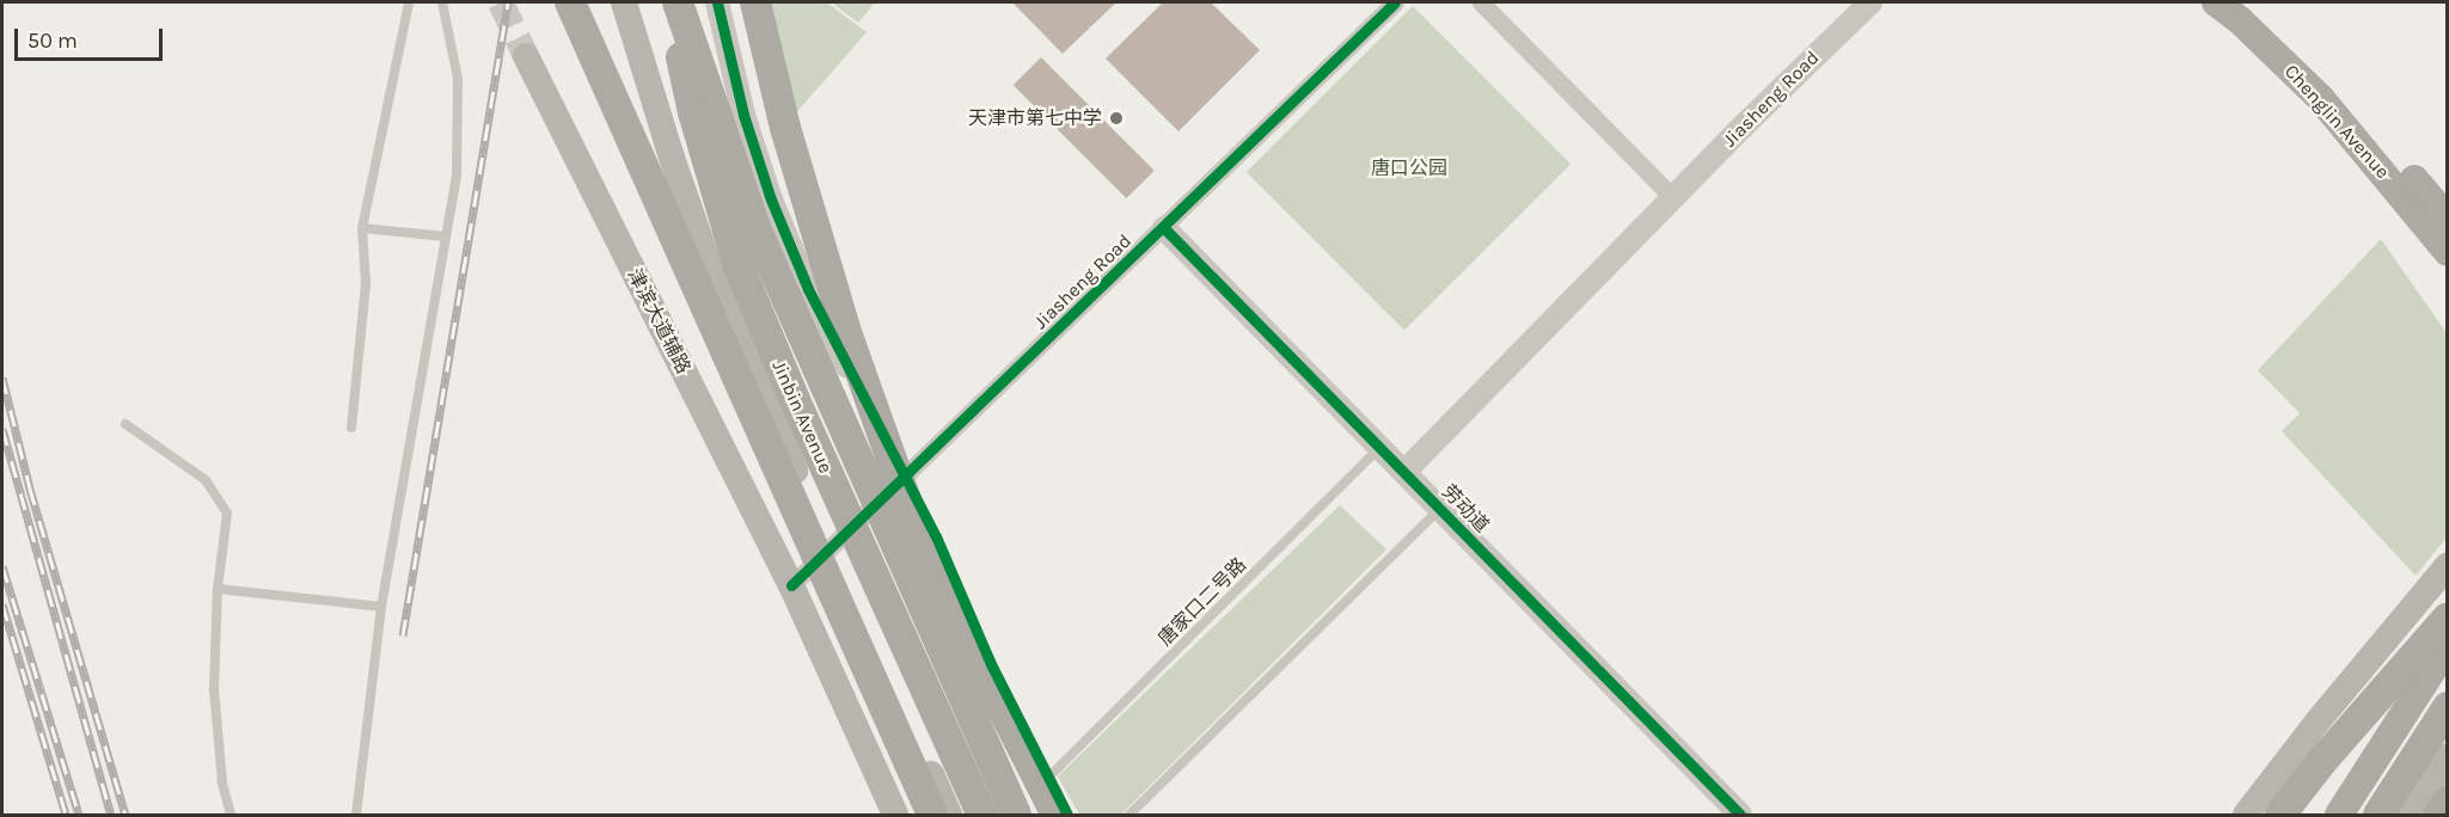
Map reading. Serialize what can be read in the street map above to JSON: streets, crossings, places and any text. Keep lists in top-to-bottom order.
{
  "streets": {
    "highway": ["Jinbin Avenue"],
    "main road": ["Chenglin Avenue", "津滨大道辅路"],
    "street": ["Jiasheng Road", "劳动道"],
    "lane": ["唐家口二号路"]
  },
  "crossings": [
    ["Jiasheng Road", "津滨大道辅路"],
    ["Jiasheng Road", "劳动道"],
    ["劳动道", "唐家口二号路"]
  ],
  "parks": ["唐口公园"],
  "places": ["天津市第七中学"],
  "scale_bar": "50 m"
}
